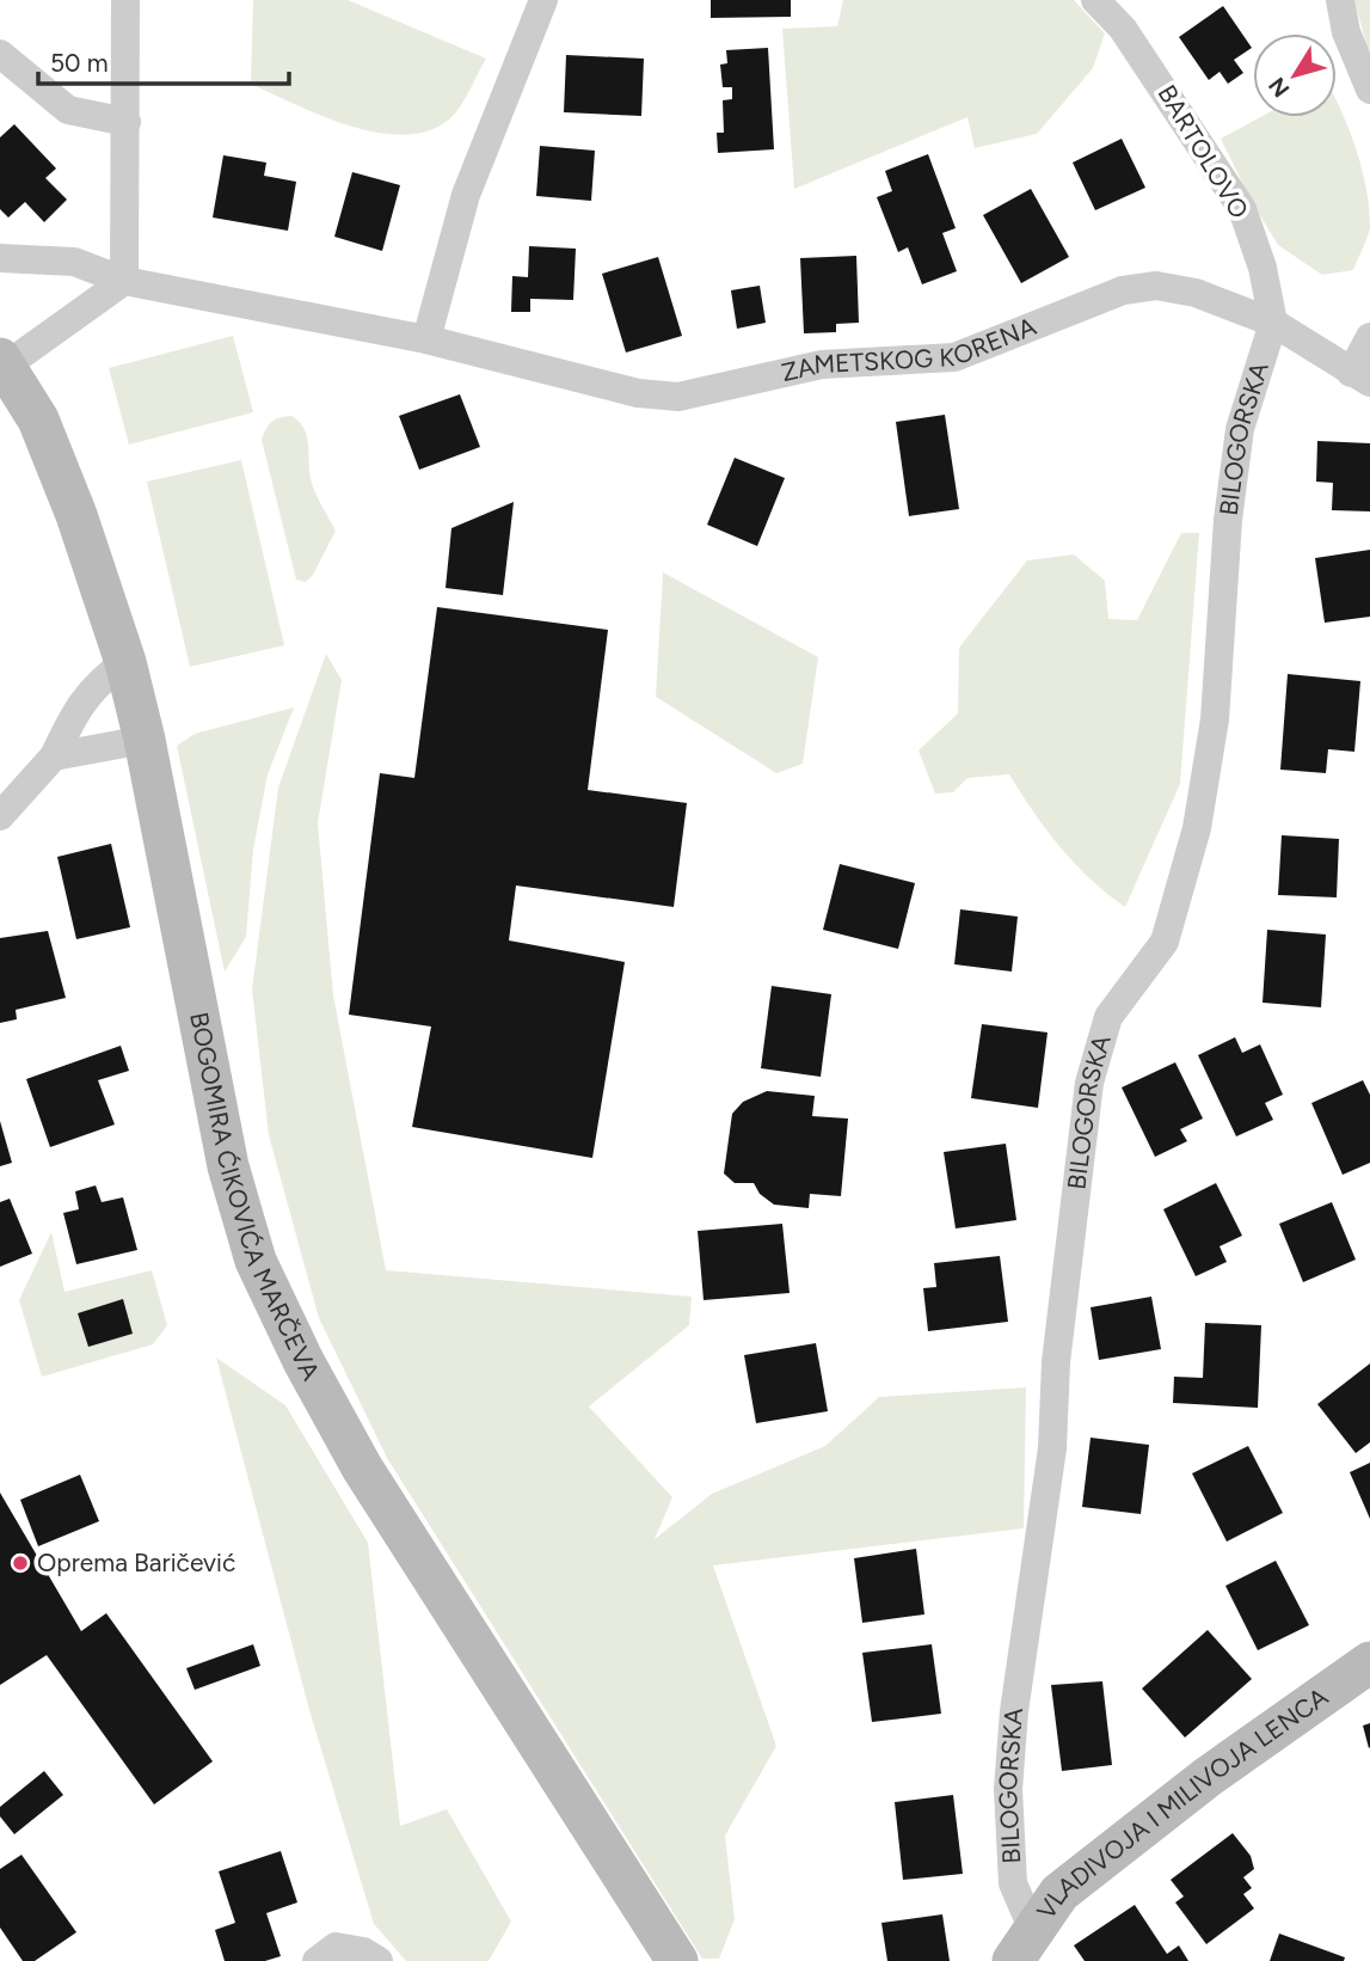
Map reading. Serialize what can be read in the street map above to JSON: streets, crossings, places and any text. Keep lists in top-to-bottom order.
{
  "streets": {
    "street": [
      "BARTOLOVO",
      "ZAMETSKOG KORENA",
      "BILOGORSKA",
      "BOGOMIRA ĆIKOVIĆA MARČEVA",
      "VLADIVOJA I MILIVOJA LENCA"
    ]
  },
  "crossings": [
    ["BARTOLOVO", "ZAMETSKOG KORENA"],
    ["BARTOLOVO", "BILOGORSKA"],
    ["ZAMETSKOG KORENA", "BILOGORSKA"],
    ["BILOGORSKA", "VLADIVOJA I MILIVOJA LENCA"]
  ],
  "places": ["Oprema Baričević"],
  "scale_bar": "50 m",
  "north": "bottom left"
}
